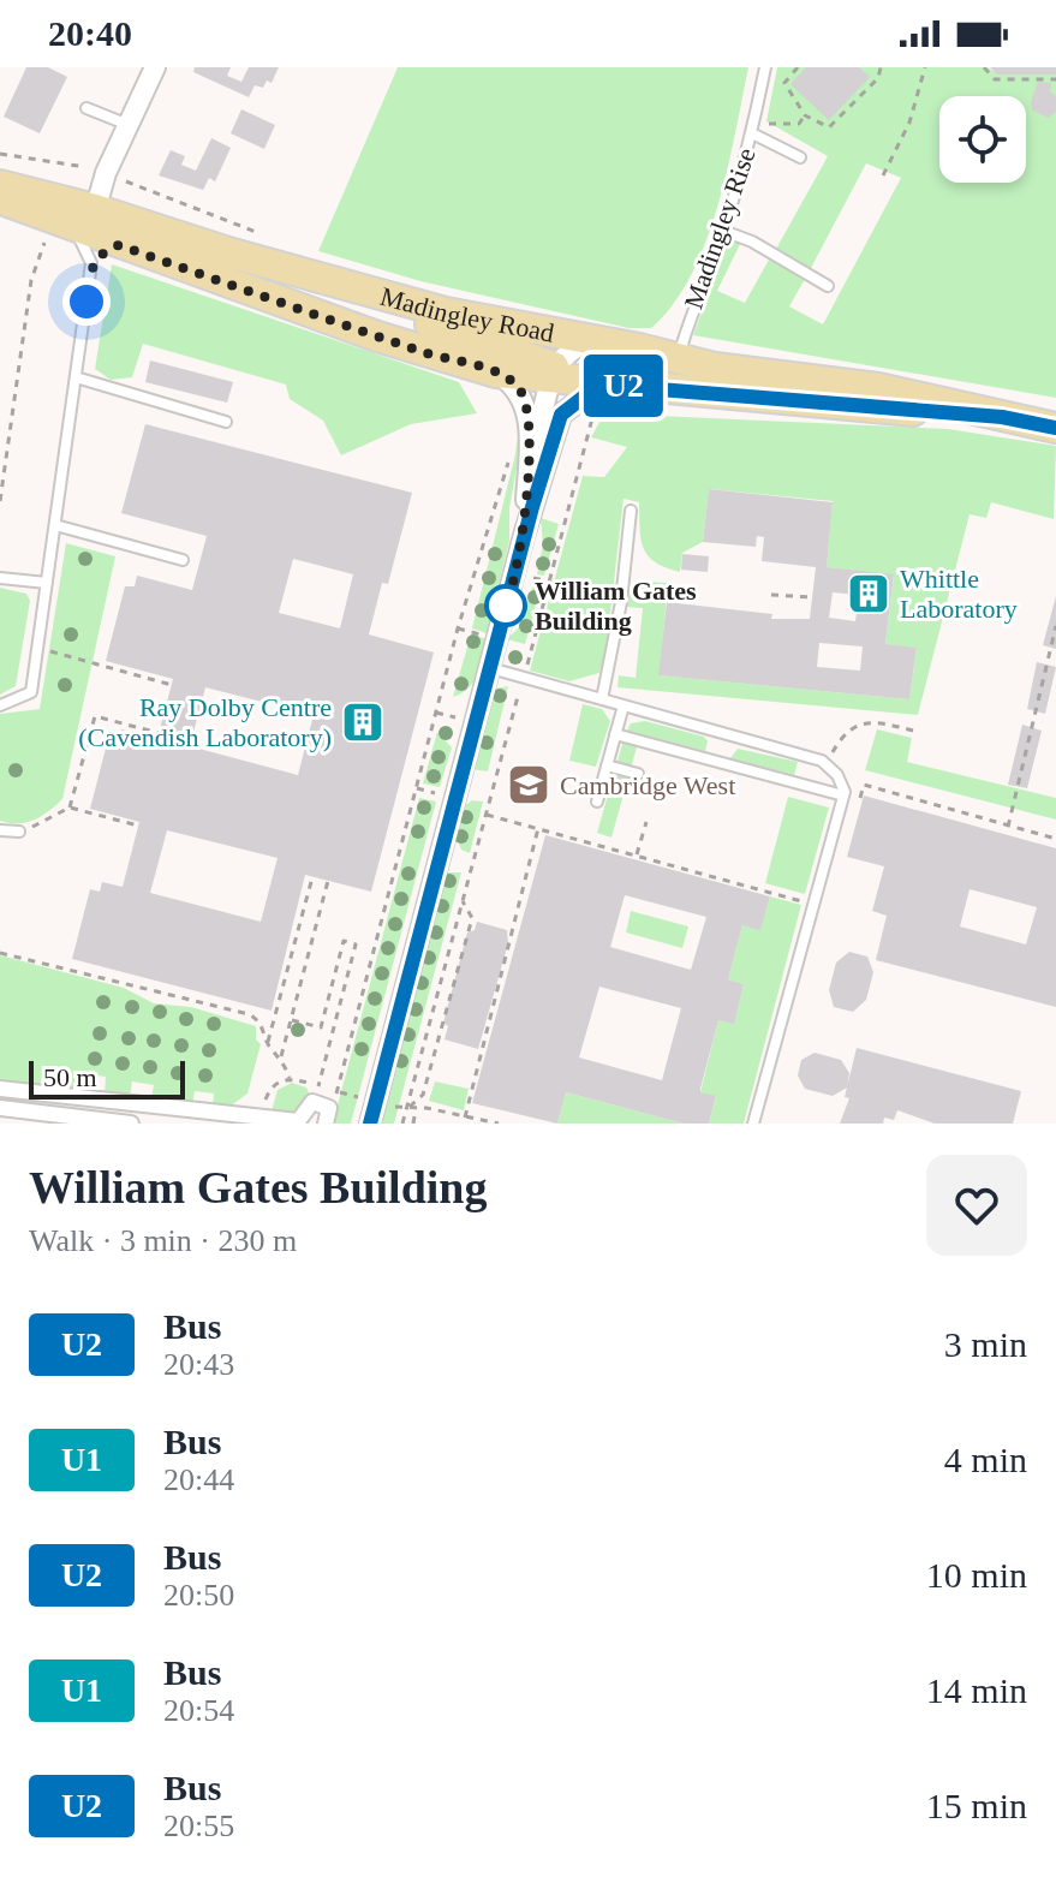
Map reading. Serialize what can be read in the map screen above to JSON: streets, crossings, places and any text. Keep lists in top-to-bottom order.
{
  "streets": {
    "main road": ["Madingley Road"],
    "lane": ["Madingley Rise"]
  },
  "crossings": [
    ["Madingley Rise", "Madingley Road"]
  ],
  "places": {
    "building": ["Whittle Laboratory", "Ray Dolby Centre (Cavendish Laboratory)"],
    "other": ["William Gates Building"],
    "school or university": ["Cambridge West"]
  },
  "lines": ["bus line U2"],
  "scale_bar": "50 m",
  "page": {
    "status": "20:40",
    "on_map": "U2",
    "scale": "50 m",
    "heading": ["William Gates Building", "Walk · 3 min · 230 m"],
    "list": [
      {
        "mark": "U2",
        "name": "Bus",
        "note": "20:43",
        "value": "3 min"
      },
      {
        "mark": "U1",
        "name": "Bus",
        "note": "20:44",
        "value": "4 min"
      },
      {
        "mark": "U2",
        "name": "Bus",
        "note": "20:50",
        "value": "10 min"
      },
      {
        "mark": "U1",
        "name": "Bus",
        "note": "20:54",
        "value": "14 min"
      },
      {
        "mark": "U2",
        "name": "Bus",
        "note": "20:55",
        "value": "15 min"
      }
    ]
  }
}
